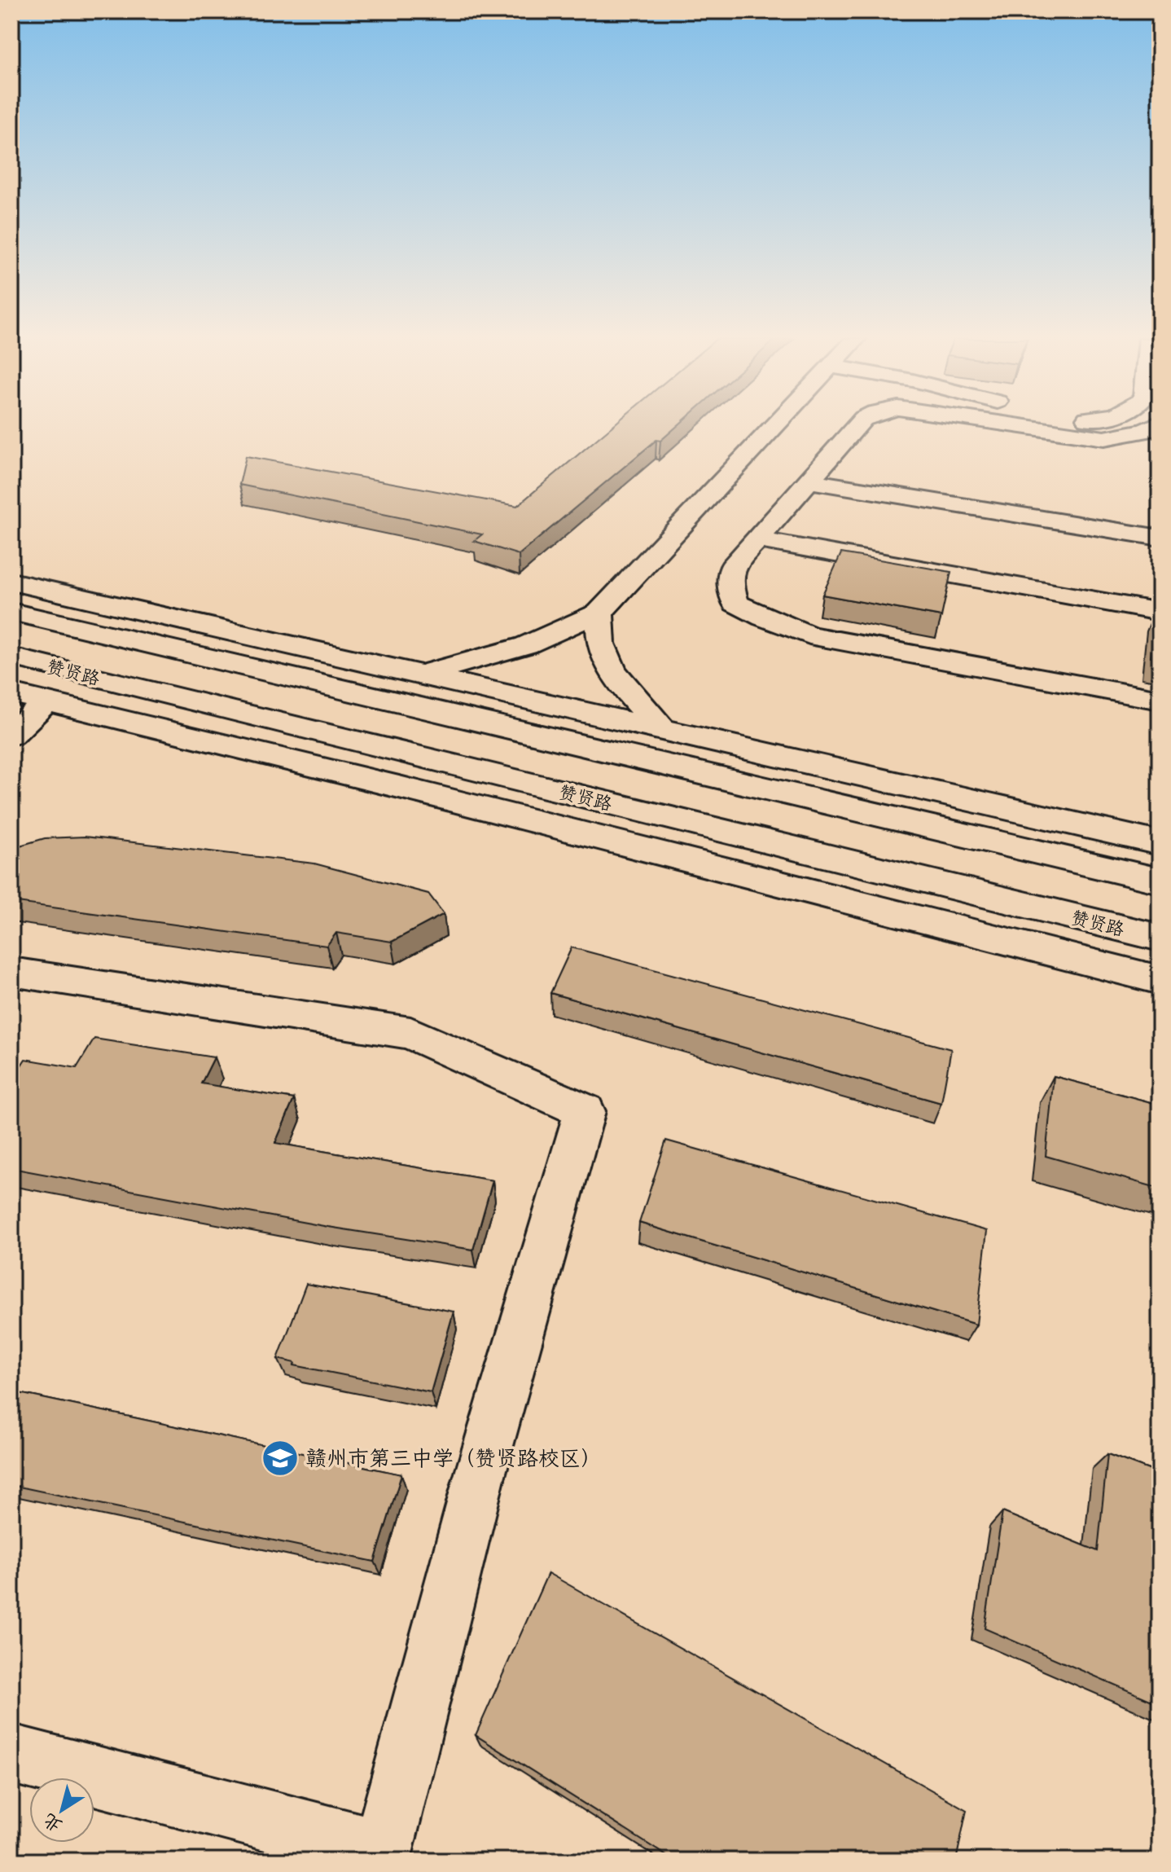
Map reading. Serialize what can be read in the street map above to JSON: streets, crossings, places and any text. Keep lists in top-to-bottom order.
{
  "streets": {
    "street": ["赞贤路"]
  },
  "places": {
    "school or university": ["赣州市第三中学（赞贤路校区）"]
  },
  "north": "bottom left"
}
